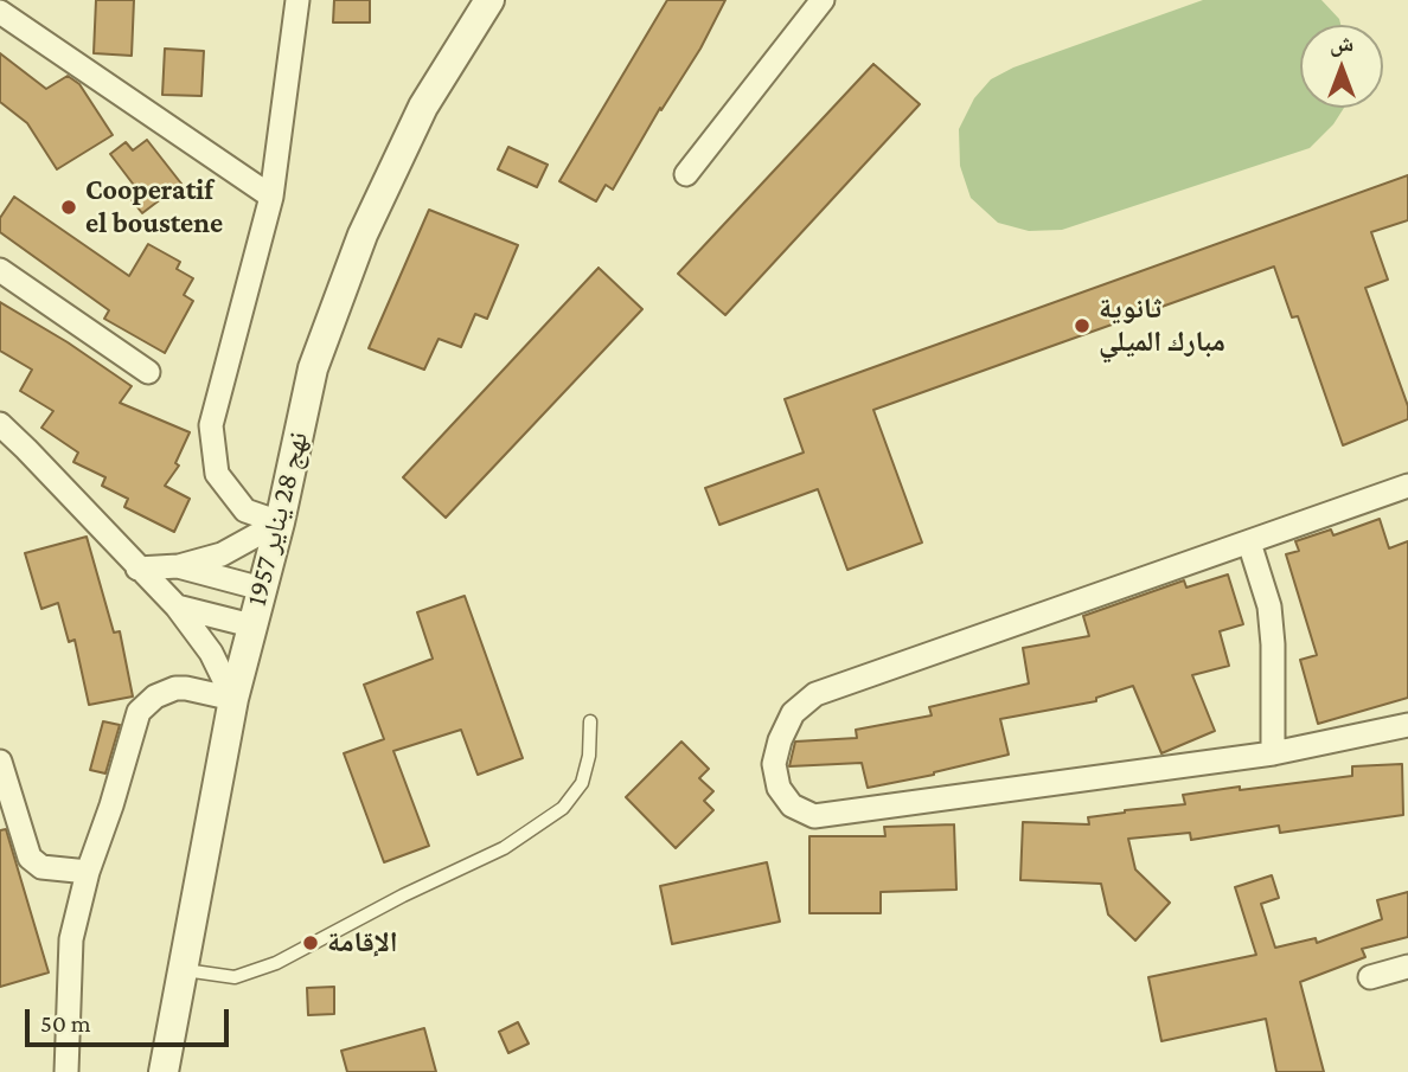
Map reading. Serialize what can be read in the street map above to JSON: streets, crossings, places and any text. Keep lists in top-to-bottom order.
{
  "streets": {
    "street": ["نهج 28 يناير 1957"]
  },
  "places": ["Cooperatif el boustene", "ثانوية مبارك الميلي", "الإقامة"],
  "scale_bar": "50 m",
  "north": "top"
}
